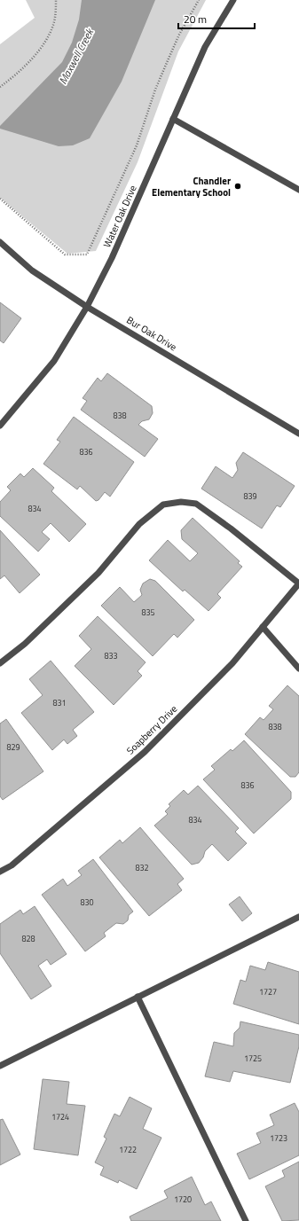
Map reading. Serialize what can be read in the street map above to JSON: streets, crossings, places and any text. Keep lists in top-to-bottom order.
{
  "streets": {
    "street": ["Water Oak Drive", "Bur Oak Drive", "Soapberry Drive"]
  },
  "crossings": [
    ["Water Oak Drive", "Bur Oak Drive"]
  ],
  "water": ["Maxwell Creek"],
  "places": ["Chandler Elementary School"],
  "house_numbers": [
    "838",
    "836",
    "839",
    "834",
    "835",
    "833",
    "831",
    "838",
    "829",
    "836",
    "834",
    "832",
    "830",
    "828",
    "1727",
    "1725",
    "1724",
    "1723",
    "1722",
    "1720"
  ],
  "scale_bar": "20 m"
}
